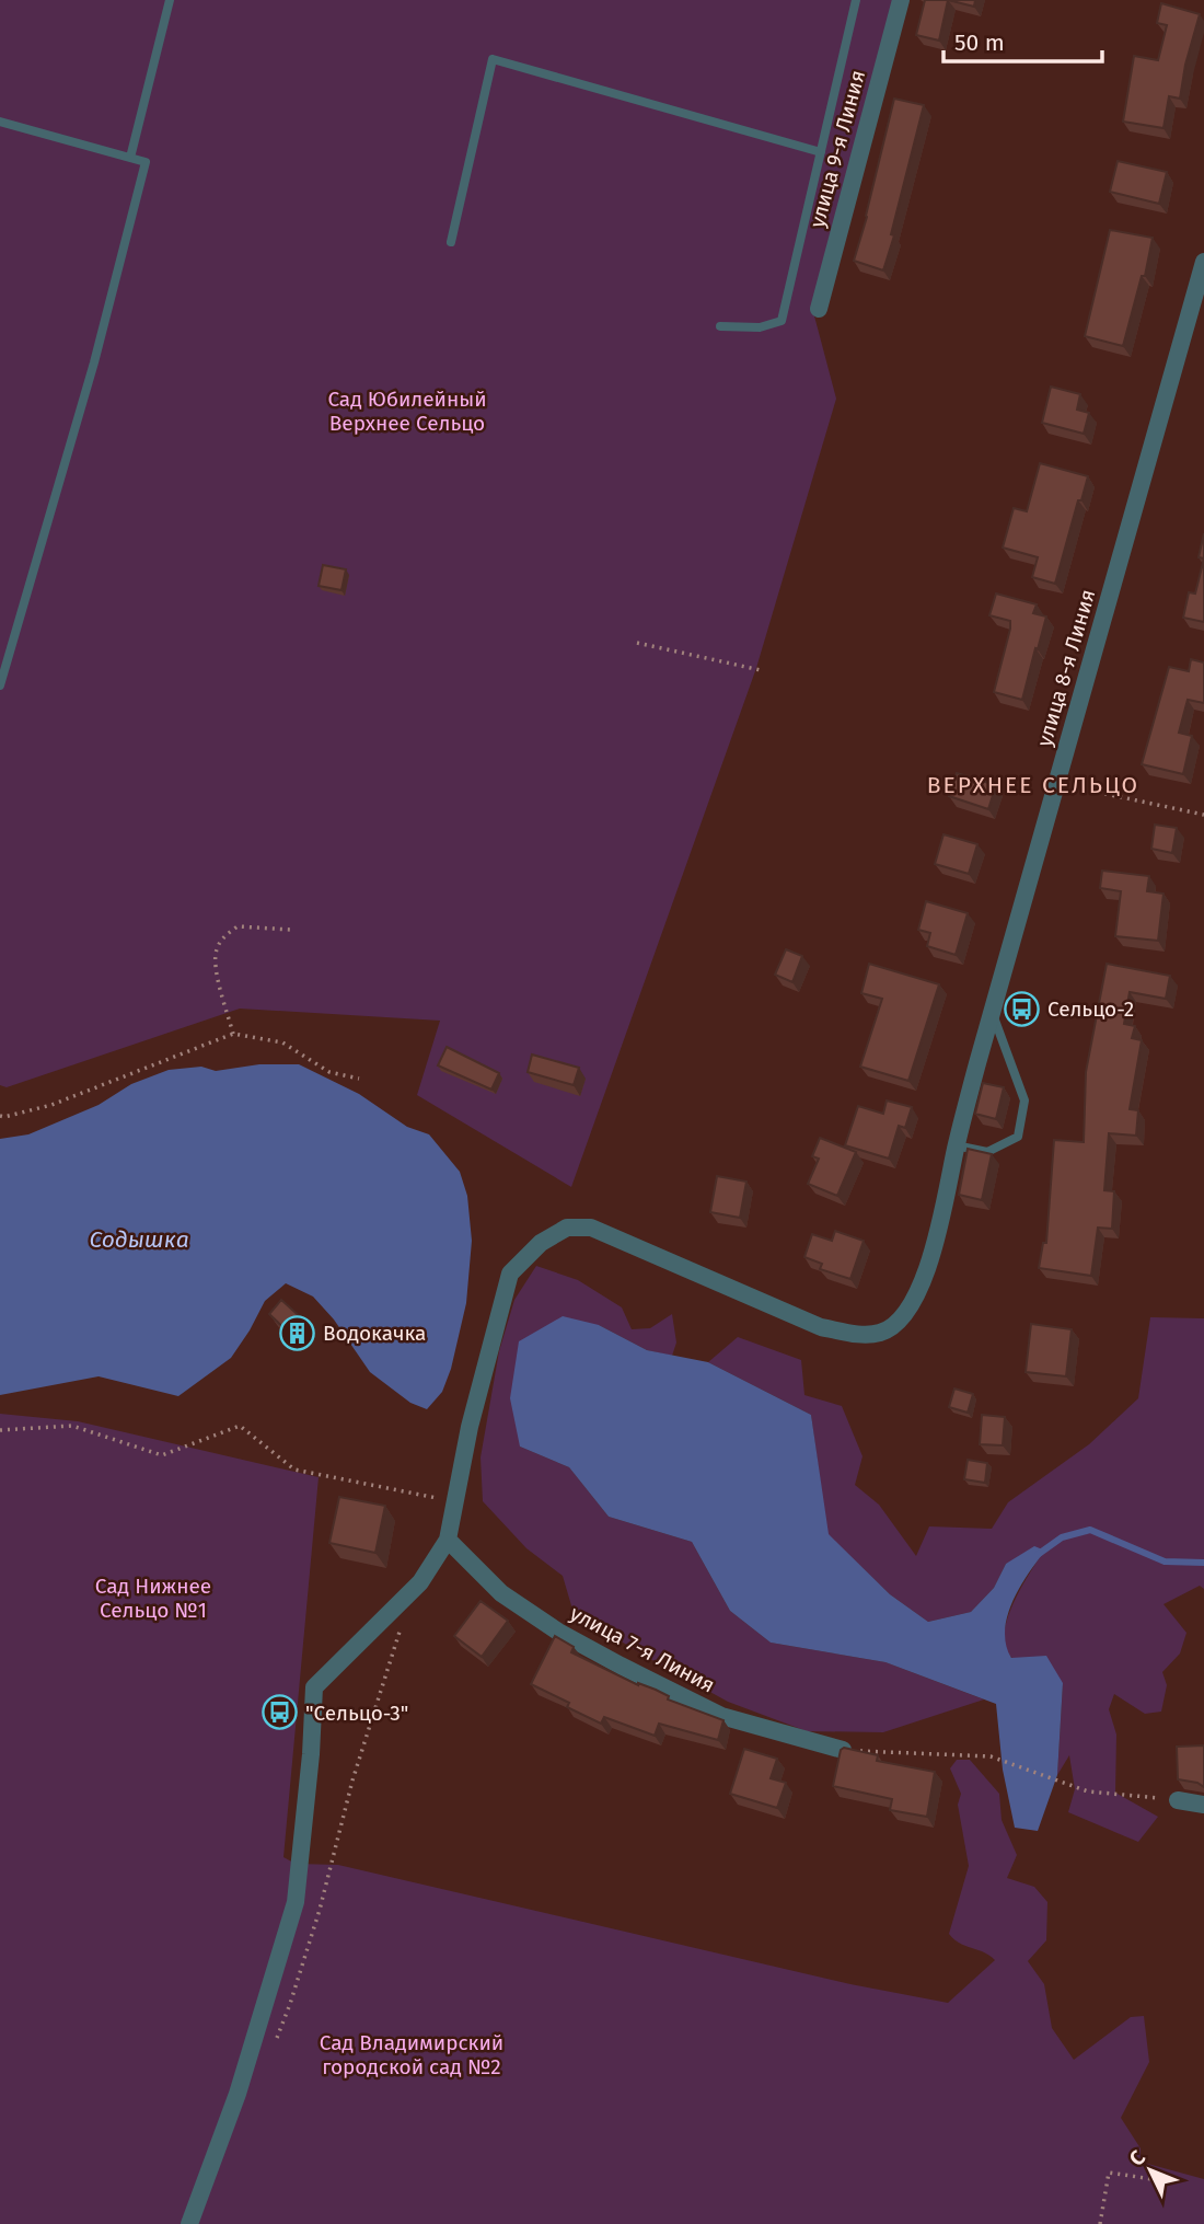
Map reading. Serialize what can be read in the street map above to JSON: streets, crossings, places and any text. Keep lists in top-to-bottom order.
{
  "streets": {
    "street": ["улица 9-я Линия", "улица 8-я Линия", "улица 7-я Линия"]
  },
  "districts": ["ВЕРХНЕЕ СЕЛЬЦО"],
  "water": ["Содышка"],
  "parks": ["Сад Юбилейный Верхнее Сельцо", "Сад Нижнее Сельцо №1", "Сад Владимирский городской сад №2"],
  "places": {
    "bus stop": ["Сельцо-2", "\"Сельцо-3\""],
    "building": ["Водокачка"]
  },
  "scale_bar": "50 m",
  "north": "top left"
}
